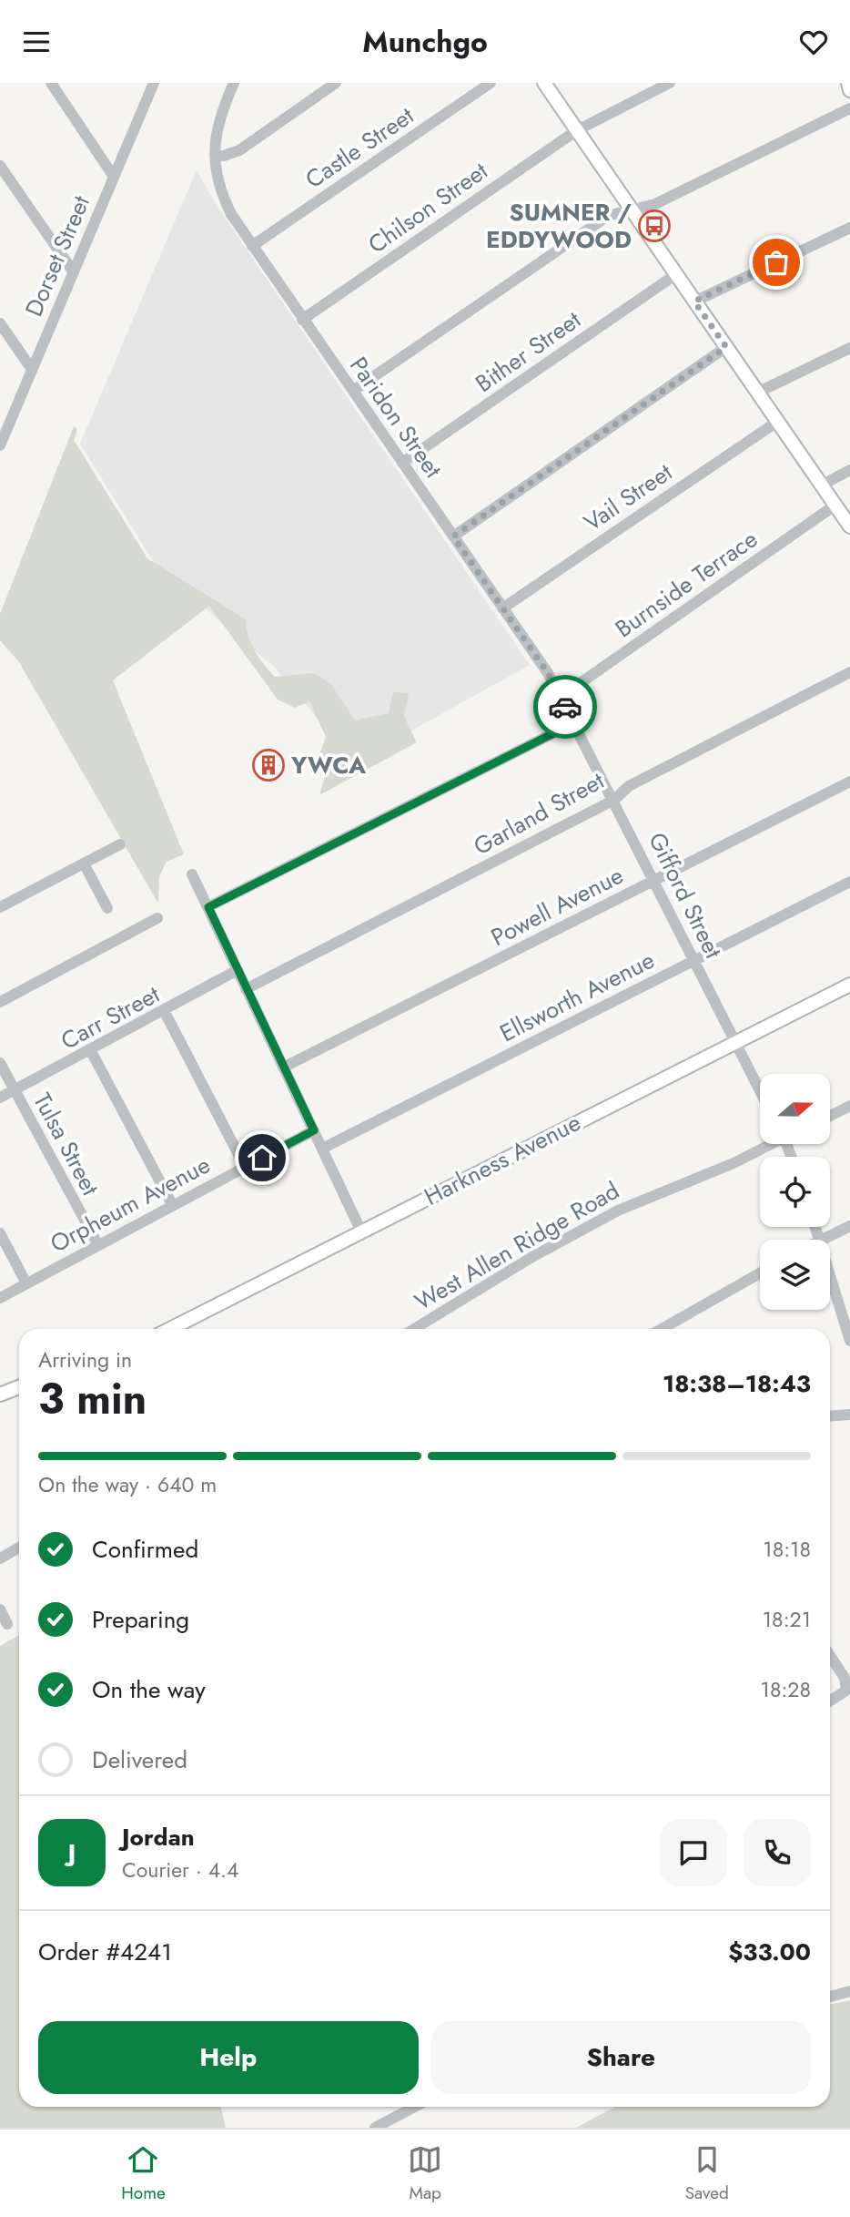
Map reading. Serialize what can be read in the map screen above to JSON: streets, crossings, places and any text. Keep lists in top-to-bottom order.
{
  "streets": {
    "main road": ["Harkness Avenue"],
    "street": [
      "Castle Street",
      "Chilson Street",
      "Dorset Street",
      "Bither Street",
      "Paridon Street",
      "Vail Street",
      "Burnside Terrace",
      "Garland Street",
      "Gifford Street",
      "Powell Avenue",
      "Ellsworth Avenue",
      "Carr Street",
      "Tulsa Street",
      "Orpheum Avenue",
      "West Allen Ridge Road"
    ]
  },
  "crossings": [
    ["Castle Street", "Paridon Street"],
    ["Chilson Street", "Paridon Street"],
    ["Bither Street", "Paridon Street"],
    ["Paridon Street", "Vail Street"],
    ["Paridon Street", "Burnside Terrace"],
    ["Paridon Street", "Gifford Street"],
    ["Burnside Terrace", "Gifford Street"],
    ["Garland Street", "Gifford Street"],
    ["Gifford Street", "Powell Avenue"],
    ["Gifford Street", "Ellsworth Avenue"],
    ["Gifford Street", "Harkness Avenue"],
    ["Carr Street", "Tulsa Street"],
    ["Tulsa Street", "Orpheum Avenue"]
  ],
  "places": {
    "bus stop": ["SUMNER / EDDYWOOD"],
    "building": ["YWCA"]
  },
  "north": "right",
  "page": {
    "header": "Munchgo",
    "heading": ["3 min", "Arriving in", "18:38–18:43"],
    "panel": [
      "Jordan",
      "Courier · 4.4",
      "Order #4241",
      "$33.00"
    ],
    "bar": "On the way · 640 m",
    "list": [
      ["Confirmed", "18:18"],
      ["Preparing", "18:21"],
      ["On the way", "18:28"],
      "Delivered"
    ],
    "round": "J",
    "buttons": ["Help", "Share"],
    "tabs": ["Home", "Map", "Saved"]
  }
}
